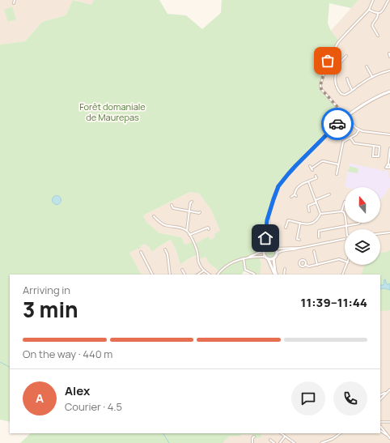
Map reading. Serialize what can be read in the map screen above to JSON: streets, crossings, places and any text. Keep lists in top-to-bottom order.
{
  "parks": ["Forêt domaniale de Maurepas"],
  "north": "top",
  "page": {
    "heading": ["3 min", "Arriving in", "11:39–11:44"],
    "panel": ["Alex", "Courier · 4.5"],
    "bar": "On the way · 440 m",
    "round": "A"
  }
}
